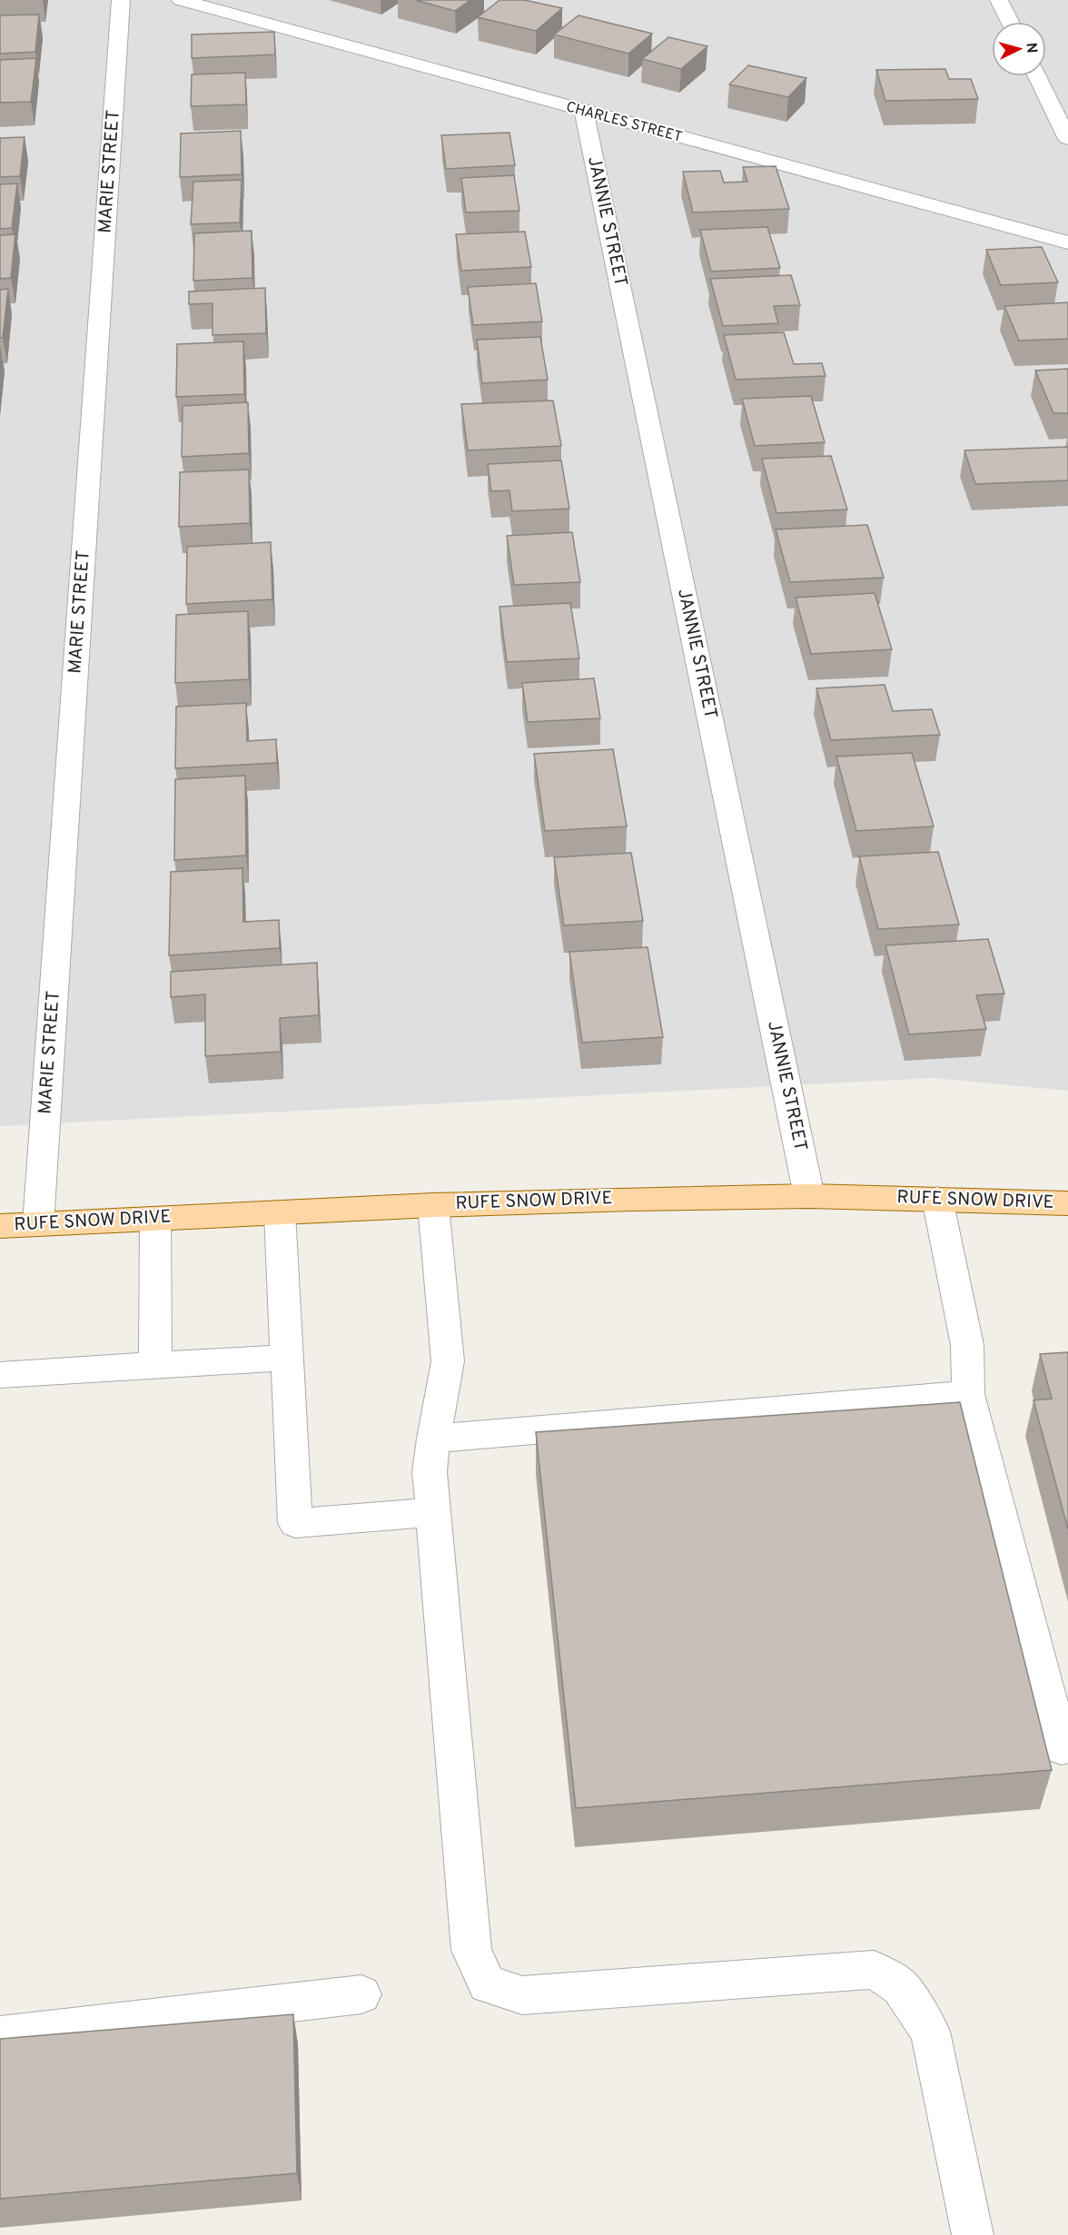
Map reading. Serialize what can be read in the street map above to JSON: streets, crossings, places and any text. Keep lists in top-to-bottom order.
{
  "streets": {
    "main road": ["RUFE SNOW DRIVE"],
    "street": ["CHARLES STREET", "MARIE STREET", "JANNIE STREET"]
  },
  "crossings": [
    ["CHARLES STREET", "JANNIE STREET"],
    ["MARIE STREET", "RUFE SNOW DRIVE"],
    ["JANNIE STREET", "RUFE SNOW DRIVE"]
  ],
  "north": "right"
}
